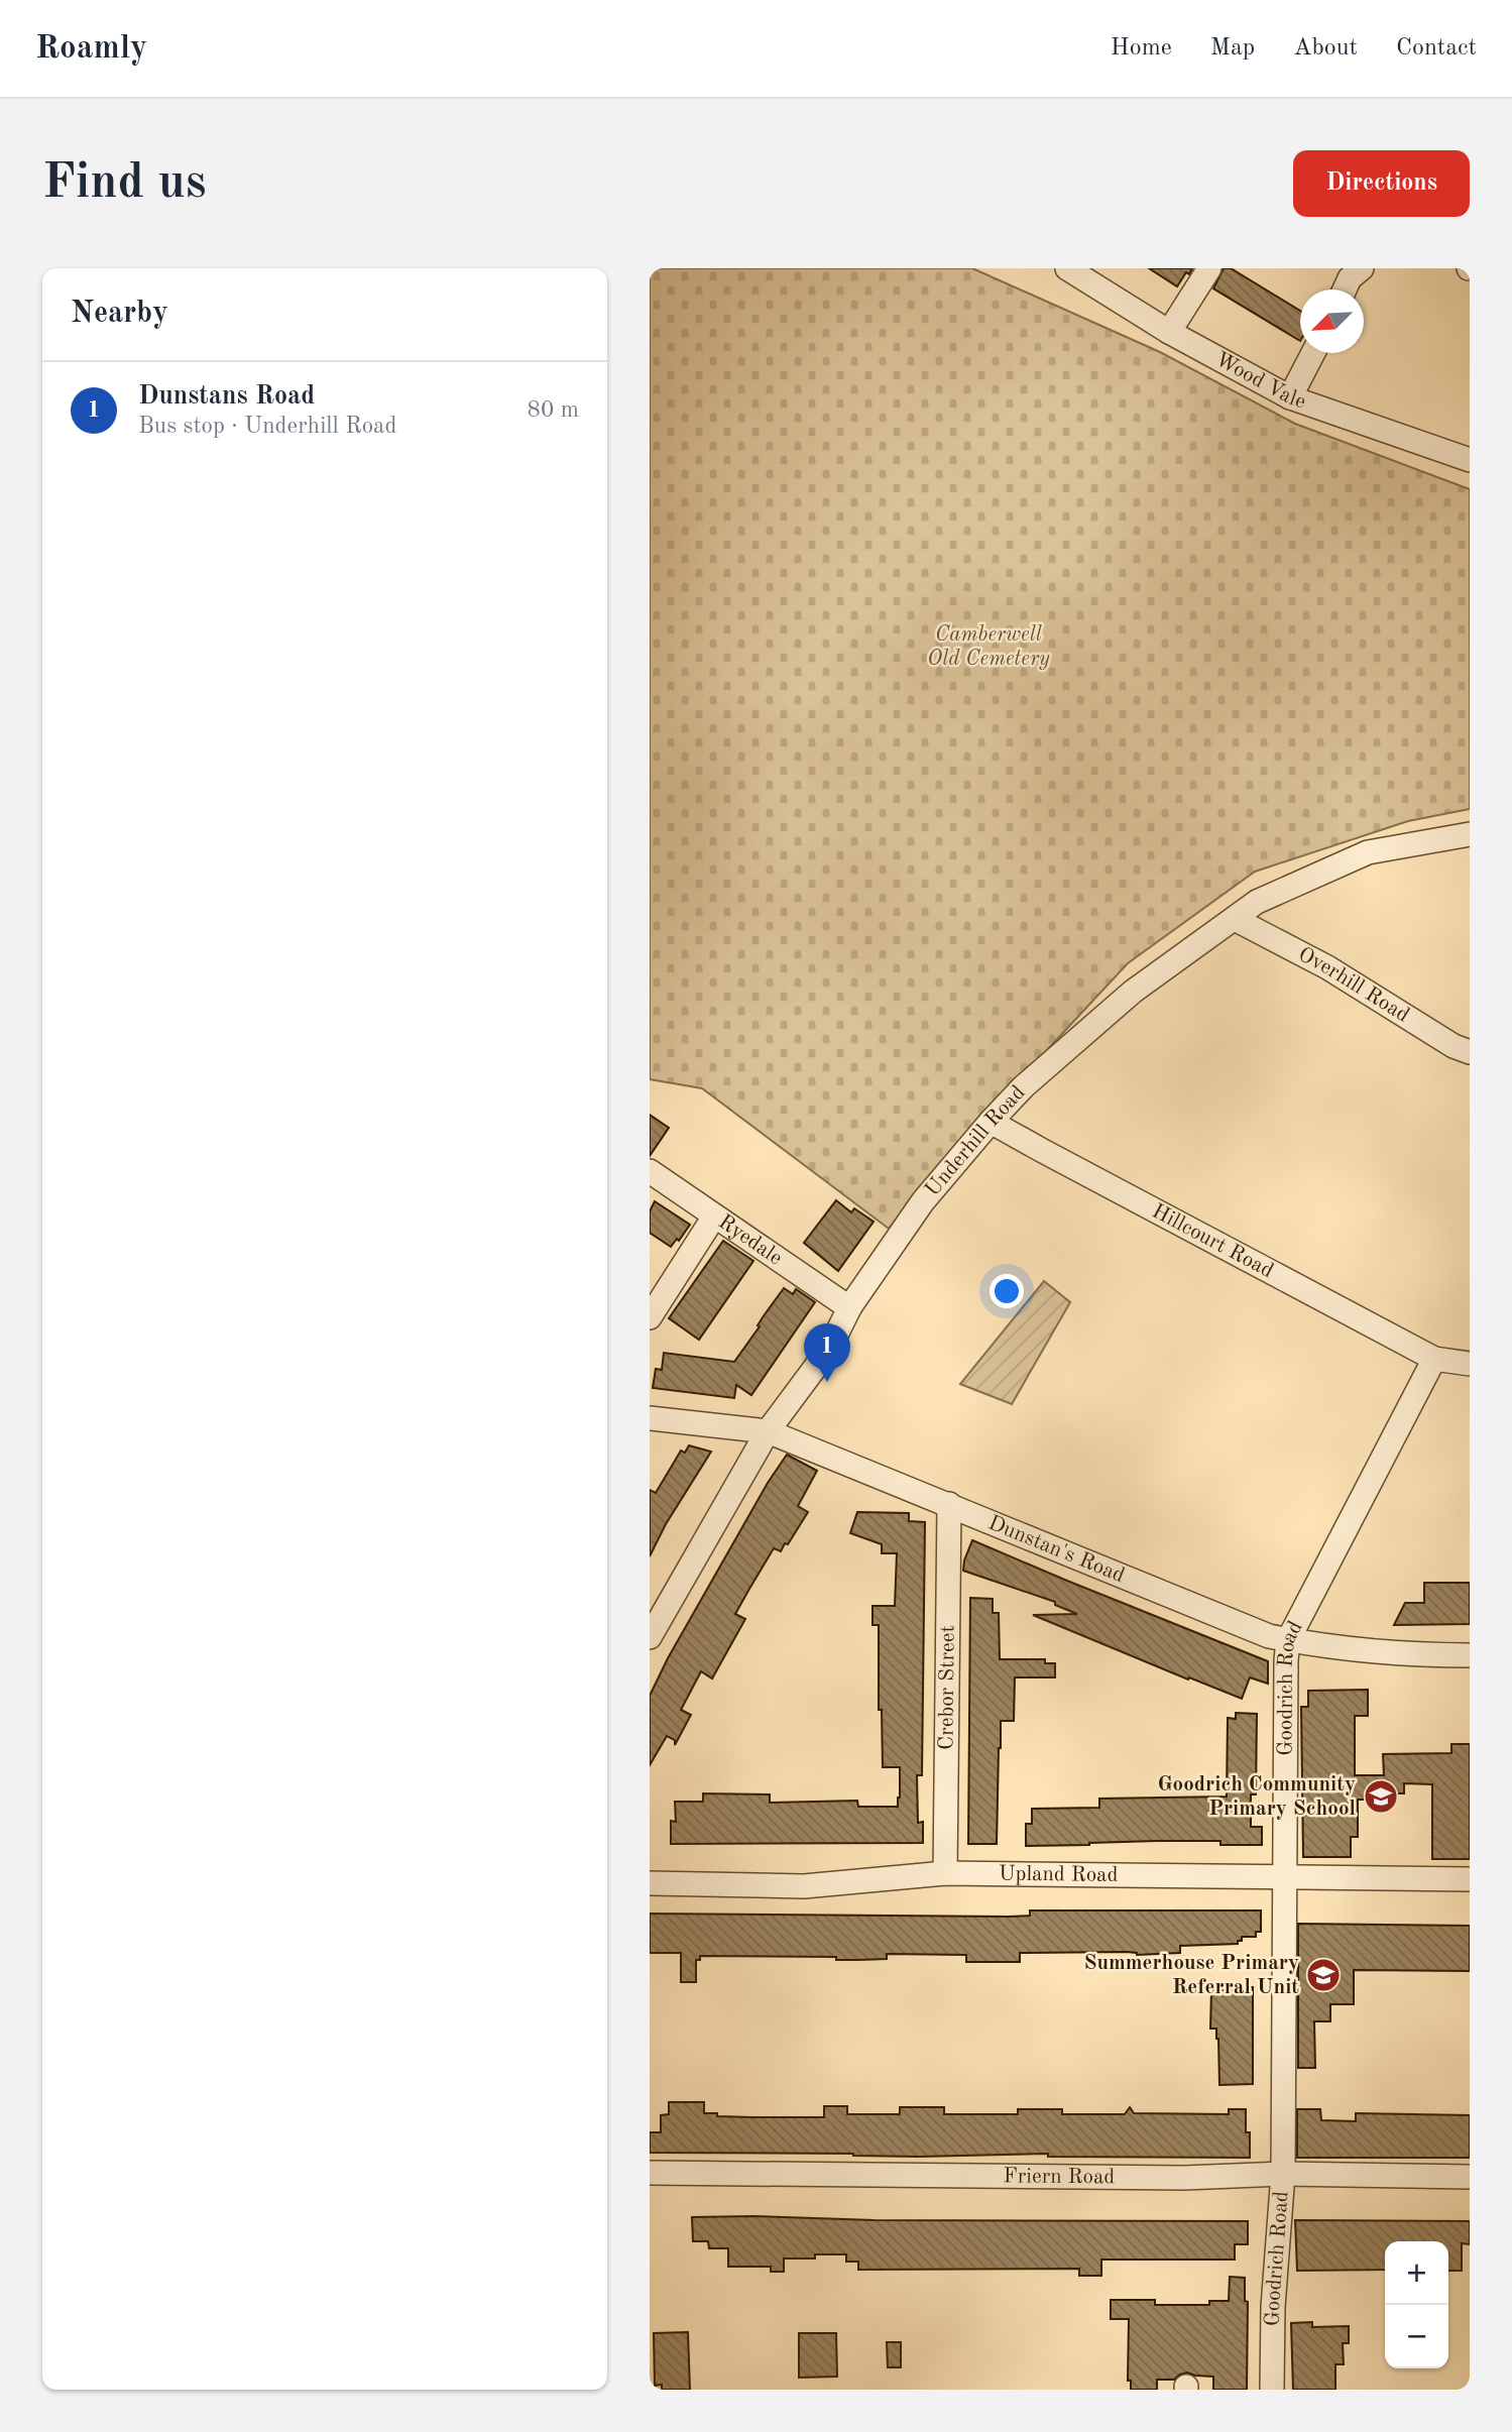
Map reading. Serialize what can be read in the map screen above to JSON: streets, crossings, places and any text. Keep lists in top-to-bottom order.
{
  "streets": {
    "street": [
      "Wood Vale",
      "Overhill Road",
      "Underhill Road",
      "Ryedale",
      "Hillcourt Road",
      "Dunstan's Road",
      "Crebor Street",
      "Goodrich Road",
      "Upland Road",
      "Friern Road"
    ]
  },
  "crossings": [
    ["Overhill Road", "Underhill Road"],
    ["Underhill Road", "Ryedale"],
    ["Underhill Road", "Hillcourt Road"],
    ["Underhill Road", "Dunstan's Road"],
    ["Hillcourt Road", "Goodrich Road"],
    ["Dunstan's Road", "Crebor Street"],
    ["Dunstan's Road", "Goodrich Road"],
    ["Crebor Street", "Upland Road"],
    ["Goodrich Road", "Upland Road"],
    ["Goodrich Road", "Friern Road"]
  ],
  "parks": ["Camberwell Old Cemetery"],
  "places": {
    "school or university": ["Goodrich Community Primary School", "Summerhouse Primary Referral Unit"]
  },
  "north": "bottom left",
  "page": {
    "header": "Roamly",
    "nav": [
      "Home",
      "Map",
      "About",
      "Contact"
    ],
    "buttons": "Directions",
    "title": "Find us",
    "heading": "Nearby",
    "list": [
      {
        "mark": "1",
        "name": "Dunstans Road",
        "note": "Bus stop · Underhill Road",
        "value": "80 m"
      }
    ],
    "pins": "1",
    "map_buttons": ["+", "−"]
  }
}
